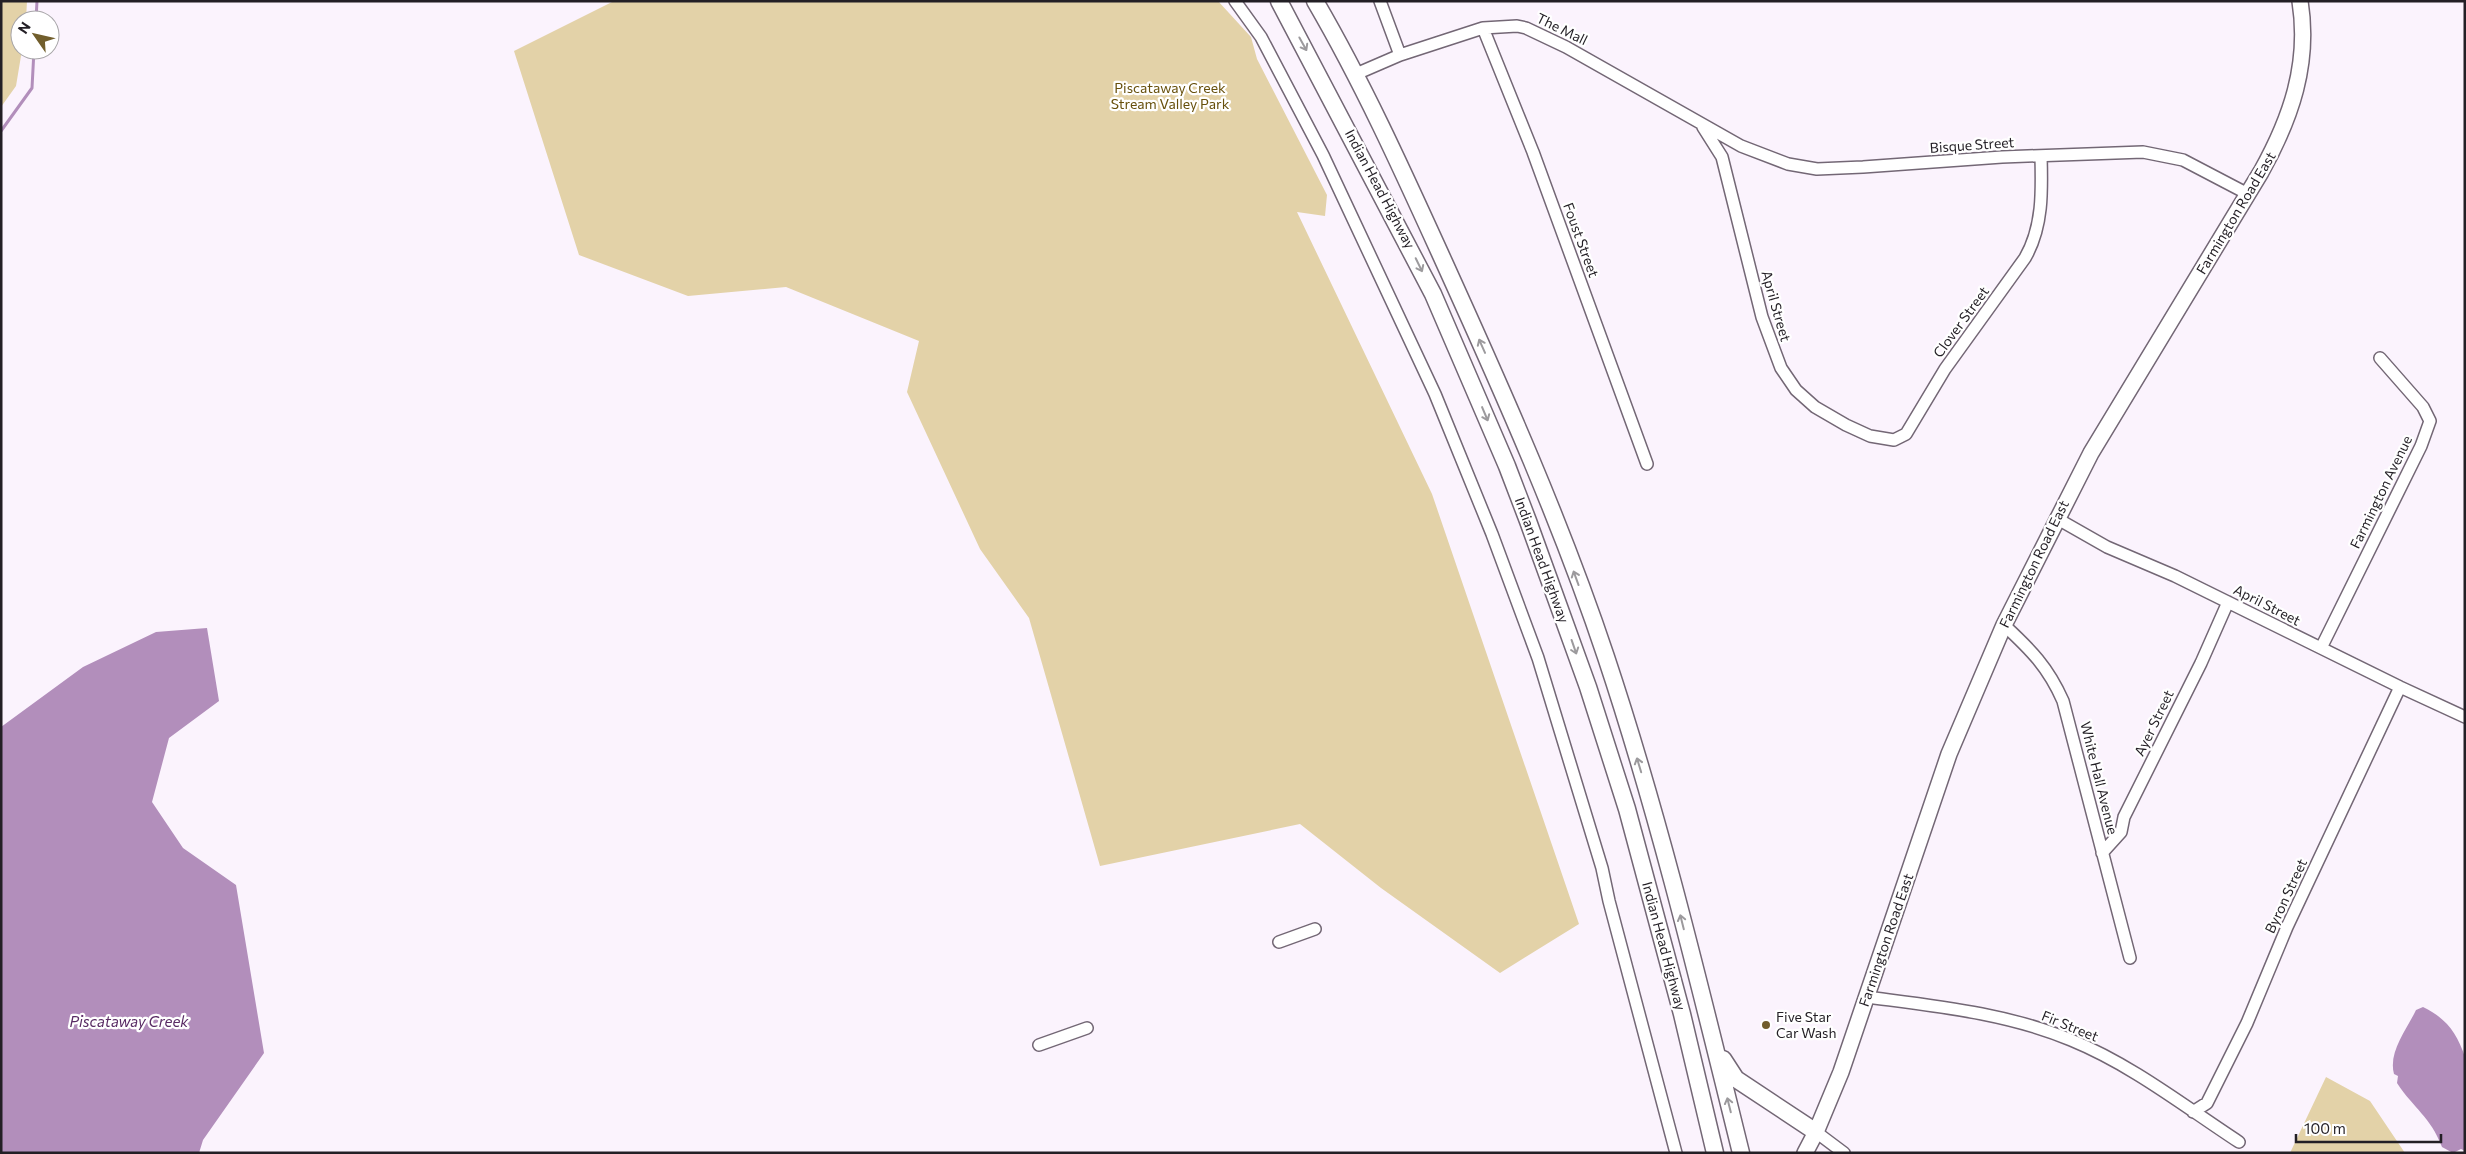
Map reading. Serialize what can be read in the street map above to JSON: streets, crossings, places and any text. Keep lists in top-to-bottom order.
{
  "streets": {
    "highway": ["Indian Head Highway"],
    "main road": ["Farmington Road East"],
    "street": [
      "The Mall",
      "Bisque Street",
      "Foust Street",
      "April Street",
      "Clover Street",
      "Farmington Avenue",
      "Ayer Street",
      "White Hall Avenue",
      "Byron Street",
      "Fir Street"
    ]
  },
  "crossings": [
    ["The Mall", "Bisque Street"],
    ["The Mall", "Indian Head Highway"],
    ["The Mall", "Foust Street"],
    ["The Mall", "April Street"],
    ["Bisque Street", "Farmington Road East"],
    ["Bisque Street", "April Street"],
    ["Bisque Street", "Clover Street"],
    ["Farmington Road East", "April Street"],
    ["Farmington Road East", "White Hall Avenue"],
    ["Farmington Road East", "Fir Street"],
    ["April Street", "Clover Street"],
    ["April Street", "Farmington Avenue"],
    ["April Street", "Ayer Street"],
    ["April Street", "Byron Street"],
    ["Ayer Street", "White Hall Avenue"],
    ["Byron Street", "Fir Street"]
  ],
  "water": ["Piscataway Creek"],
  "parks": ["Piscataway Creek Stream Valley Park"],
  "places": ["Five Star Car Wash"],
  "scale_bar": "100 m",
  "north": "top left"
}
